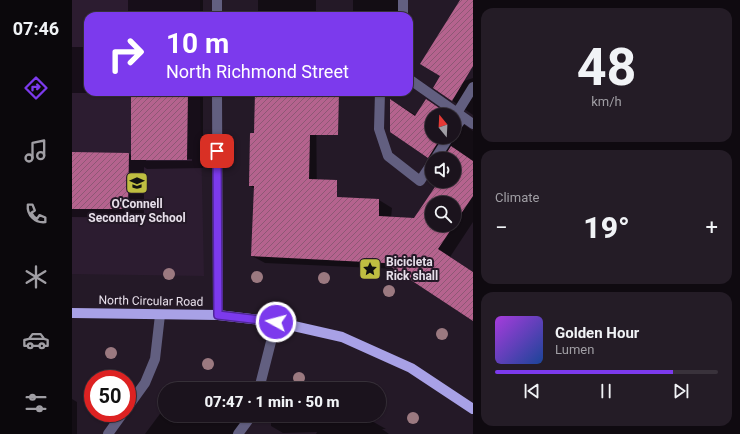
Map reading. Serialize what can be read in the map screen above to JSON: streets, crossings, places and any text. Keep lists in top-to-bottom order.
{
  "streets": {
    "main road": ["North Circular Road"]
  },
  "places": {
    "school or university": ["O'Connell Secondary School"],
    "place": ["Bicicleta Rick shall"]
  },
  "north": "top",
  "page": {
    "tabs": "07:46",
    "tile": [
      ["48", "km/h"],
      "Climate"
    ],
    "turn": ["10 m", "North Richmond Street"],
    "heat": ["−", "19°", "+"],
    "song": ["Golden Hour", "Lumen"],
    "limit": "50",
    "trip": "07:47 · 1 min · 50 m"
  }
}
